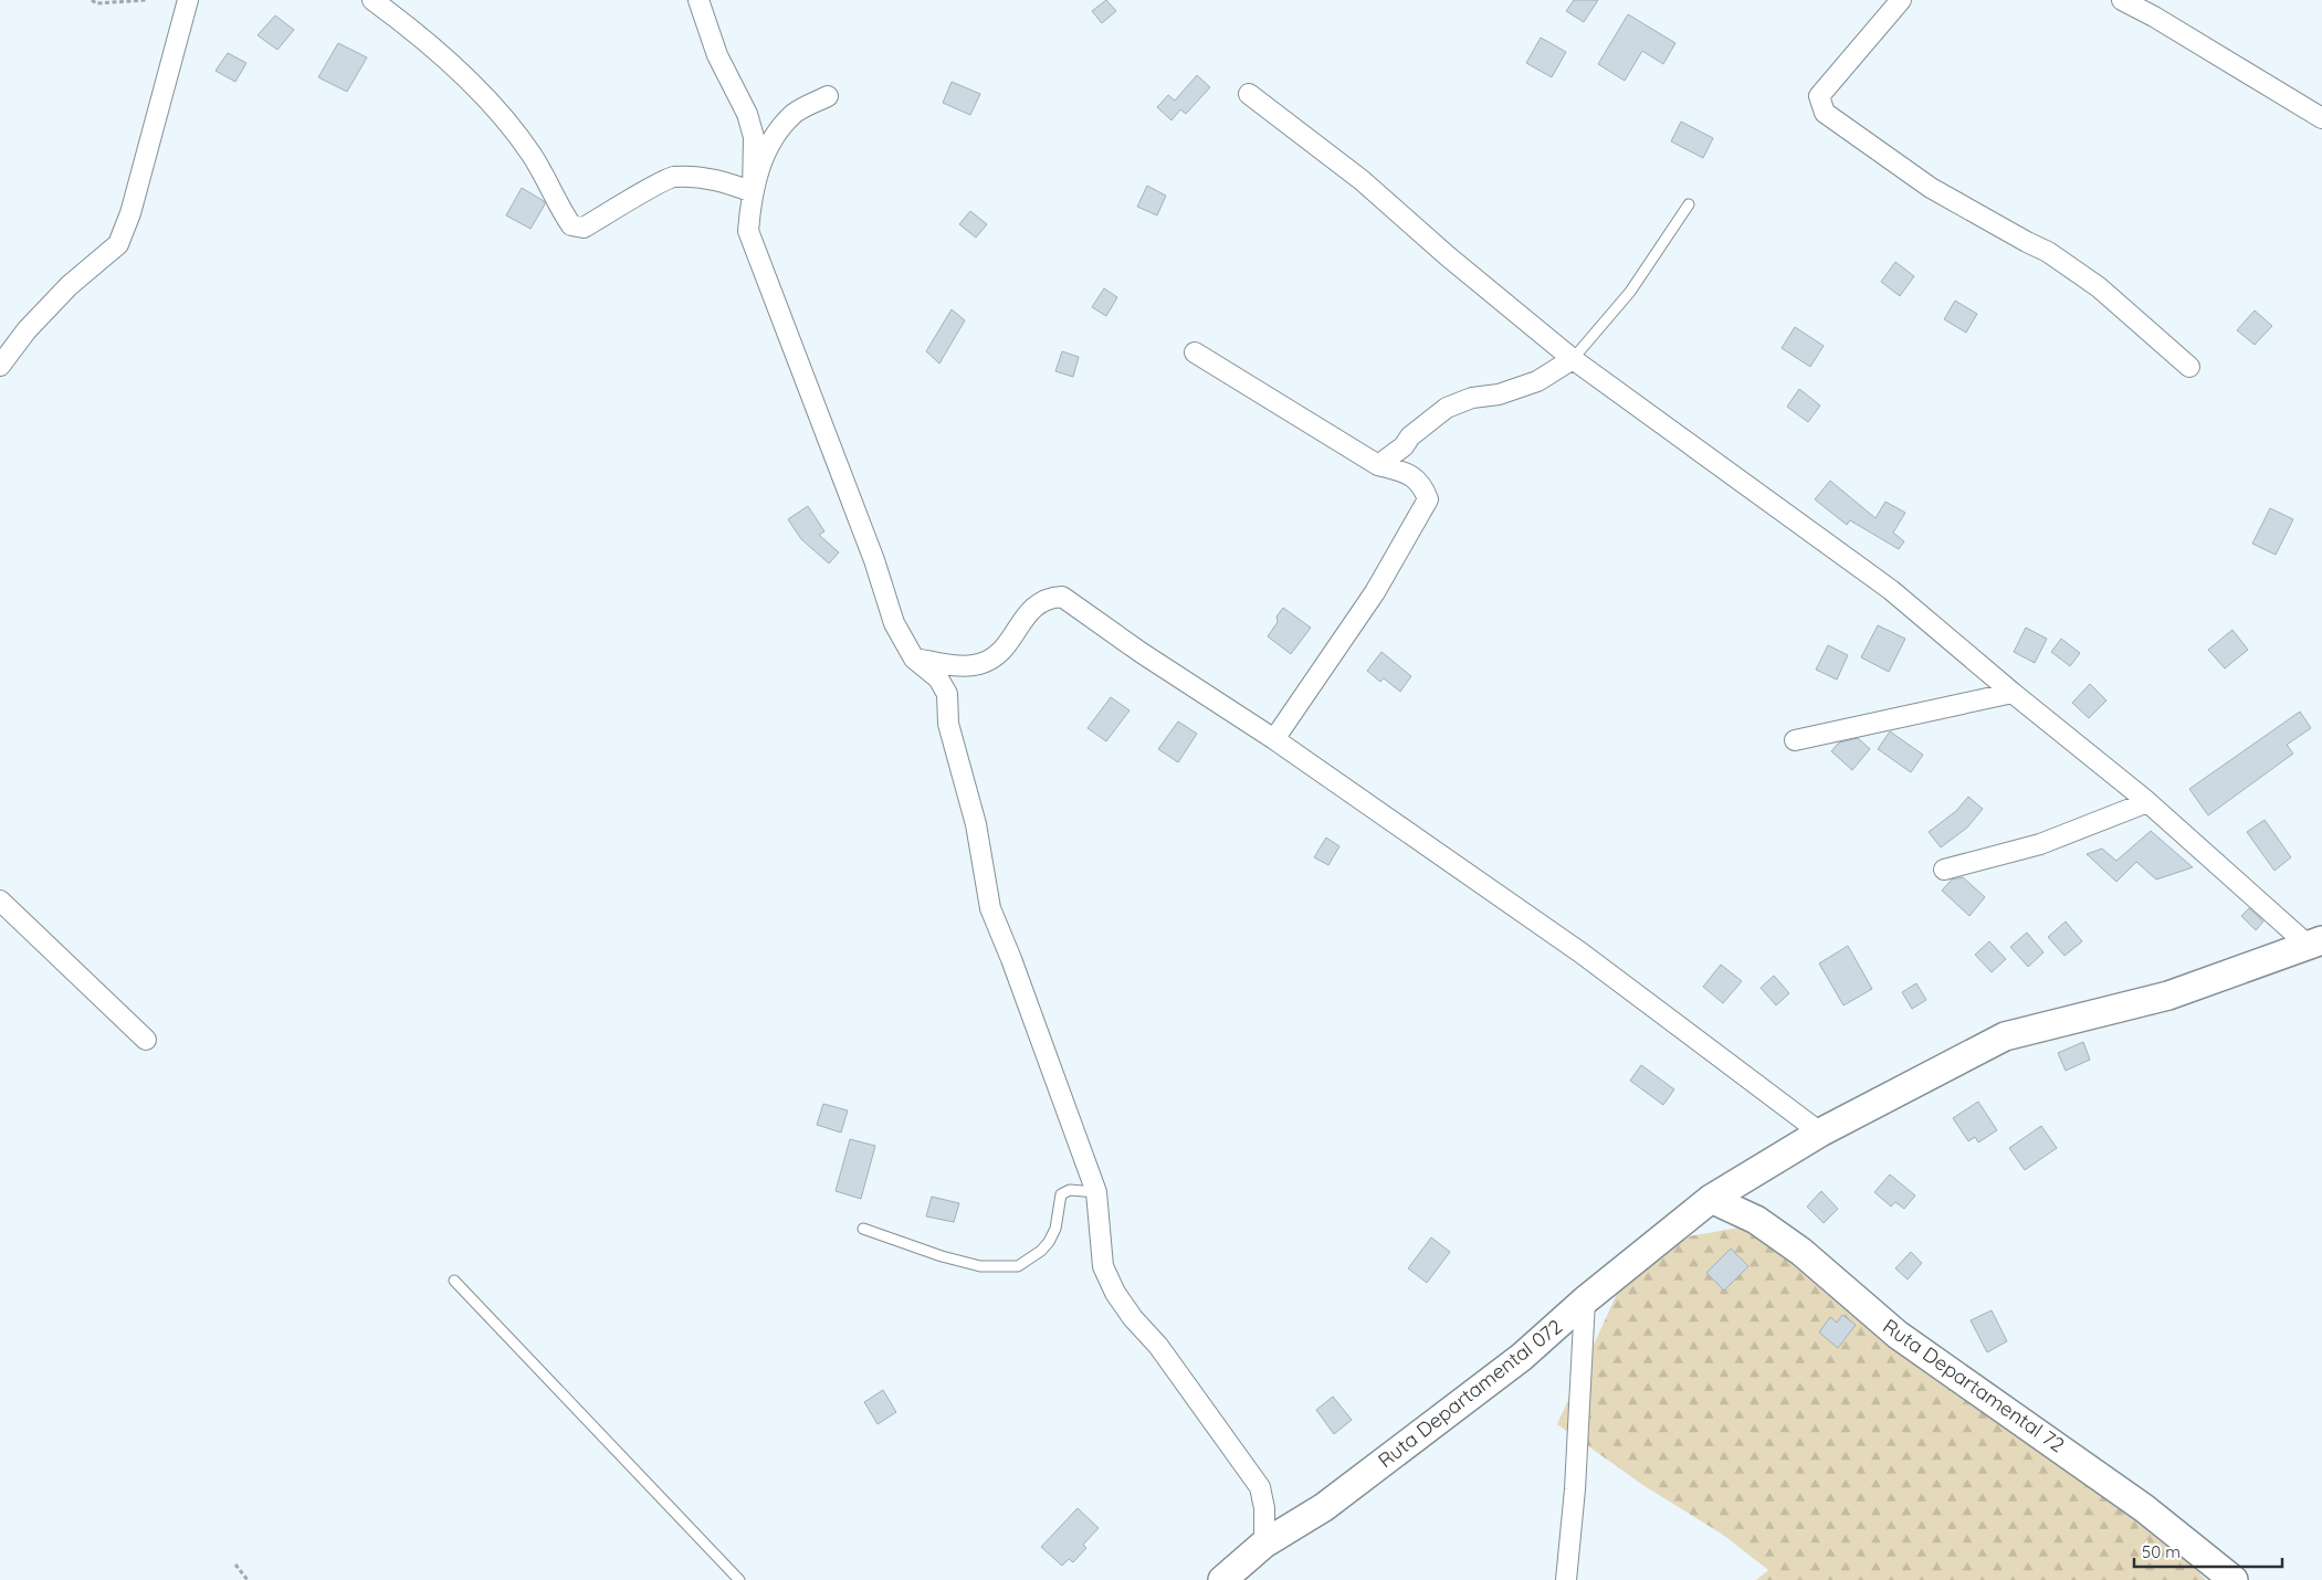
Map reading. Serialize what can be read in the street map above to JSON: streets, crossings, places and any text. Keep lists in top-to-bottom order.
{
  "streets": {
    "main road": ["Ruta Departamental 72", "Ruta Departamental 072"]
  },
  "crossings": [
    ["Ruta Departamental 72", "Ruta Departamental 072"]
  ],
  "scale_bar": "50 m"
}
